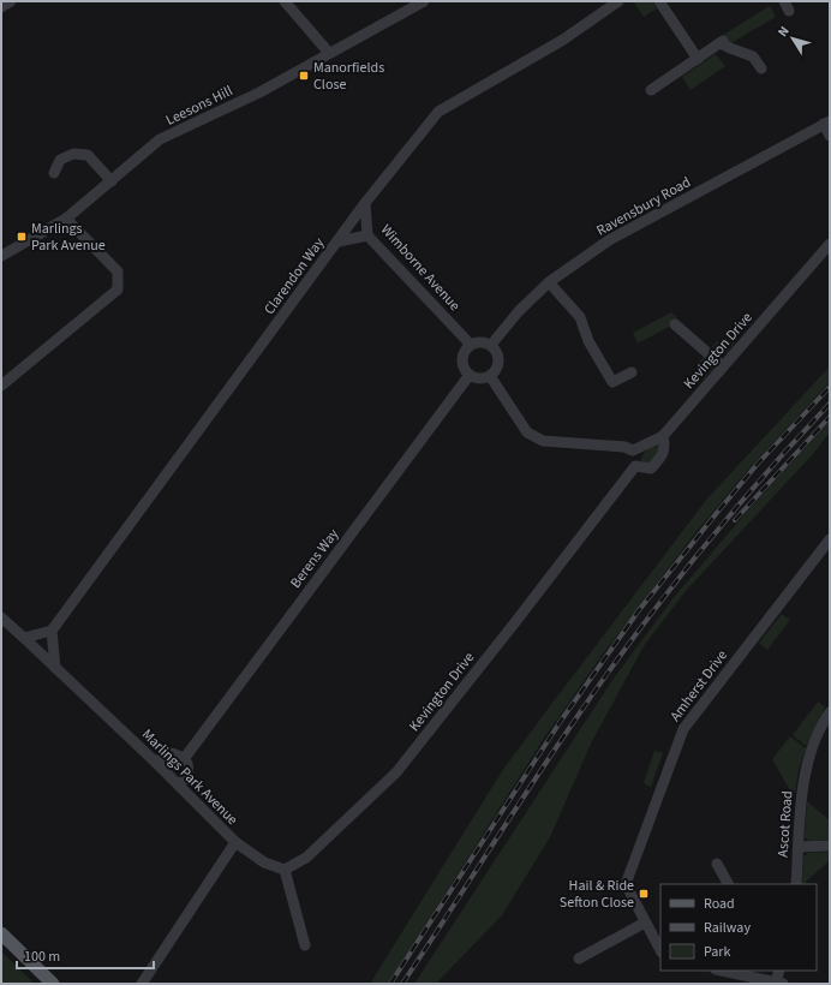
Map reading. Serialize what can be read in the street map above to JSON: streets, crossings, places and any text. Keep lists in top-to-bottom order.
{
  "streets": {
    "street": [
      "Leesons Hill",
      "Ravensbury Road",
      "Wimborne Avenue",
      "Clarendon Way",
      "Kevington Drive",
      "Berens Way",
      "Amherst Drive",
      "Marlings Park Avenue",
      "Ascot Road"
    ]
  },
  "crossings": [
    ["Ravensbury Road", "Wimborne Avenue"],
    ["Ravensbury Road", "Berens Way"],
    ["Wimborne Avenue", "Clarendon Way"],
    ["Wimborne Avenue", "Berens Way"]
  ],
  "places": {
    "transit": ["Manorfields Close", "Marlings Park Avenue", "Hail & Ride Sefton Close"]
  },
  "legend": ["Road", "Railway", "Park"],
  "scale_bar": "100 m",
  "north": "top left"
}
